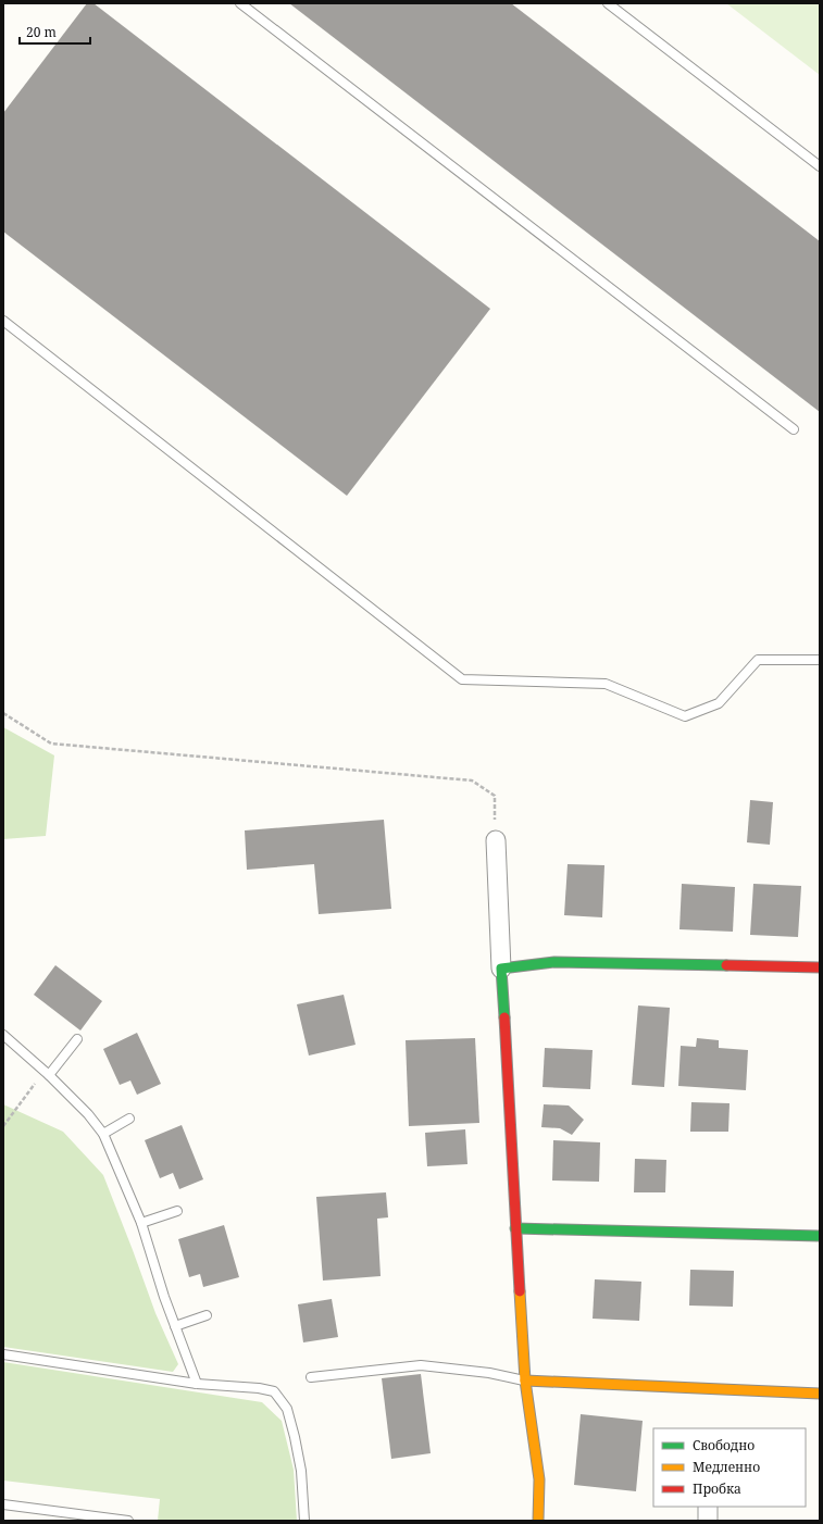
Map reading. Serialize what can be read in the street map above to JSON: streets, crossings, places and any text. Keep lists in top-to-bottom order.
{
  "legend": ["Свободно", "Медленно", "Пробка"],
  "scale_bar": "20 m"
}
